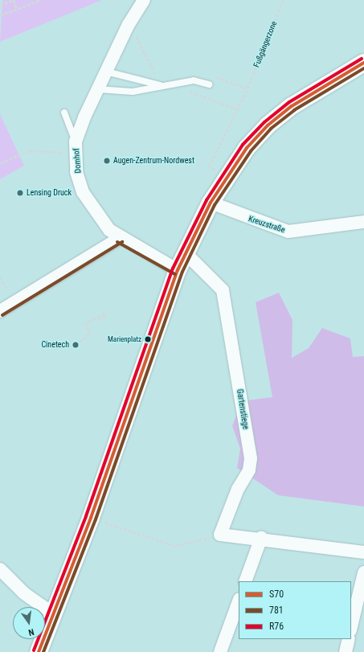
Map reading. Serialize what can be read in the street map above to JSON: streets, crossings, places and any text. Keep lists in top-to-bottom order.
{
  "streets": {
    "street": ["Domhof", "Kreuzstraße", "Gartenstiege"],
    "path": ["Fußgängerzone"]
  },
  "places": [
    "Augen-Zentrum-Nordwest",
    "Lensing Druck",
    "Marienplatz",
    "Cinetech"
  ],
  "lines": ["transit line R76", "transit line S70", "transit line 781"],
  "legend": ["S70", "781", "R76"],
  "north": "bottom"
}
